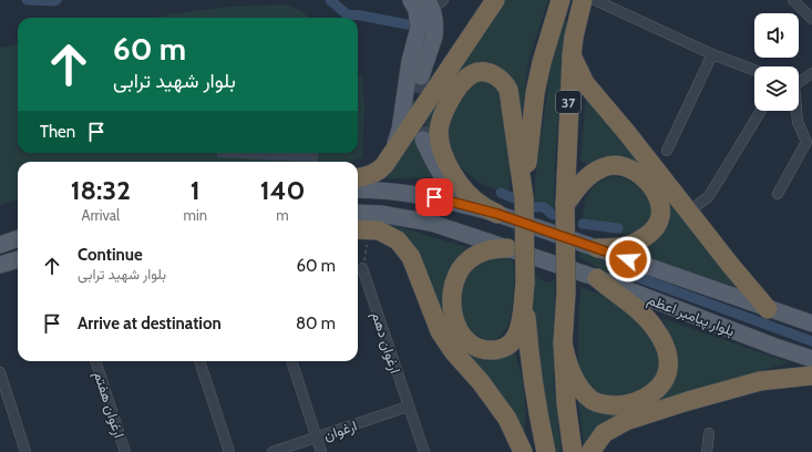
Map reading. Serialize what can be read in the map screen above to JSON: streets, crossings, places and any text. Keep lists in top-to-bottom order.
{
  "streets": {
    "highway": ["37"],
    "main road": ["بلوار پیامبر اعظم"],
    "street": ["ارغوان دهم", "ارغوان هفتم", "ارغوان"]
  },
  "crossings": [
    ["ارغوان دهم", "ارغوان"]
  ],
  "page": {
    "turn": ["60 m", "بلوار شهید ترابی"],
    "then": "Then",
    "eta": [
      "18:32",
      "Arrival",
      "1",
      "min",
      "140",
      "m"
    ],
    "list": [
      {
        "name": "Continue",
        "note": "بلوار شهید ترابی",
        "value": "60 m"
      },
      {
        "name": "Arrive at destination",
        "value": "80 m"
      }
    ]
  }
}
